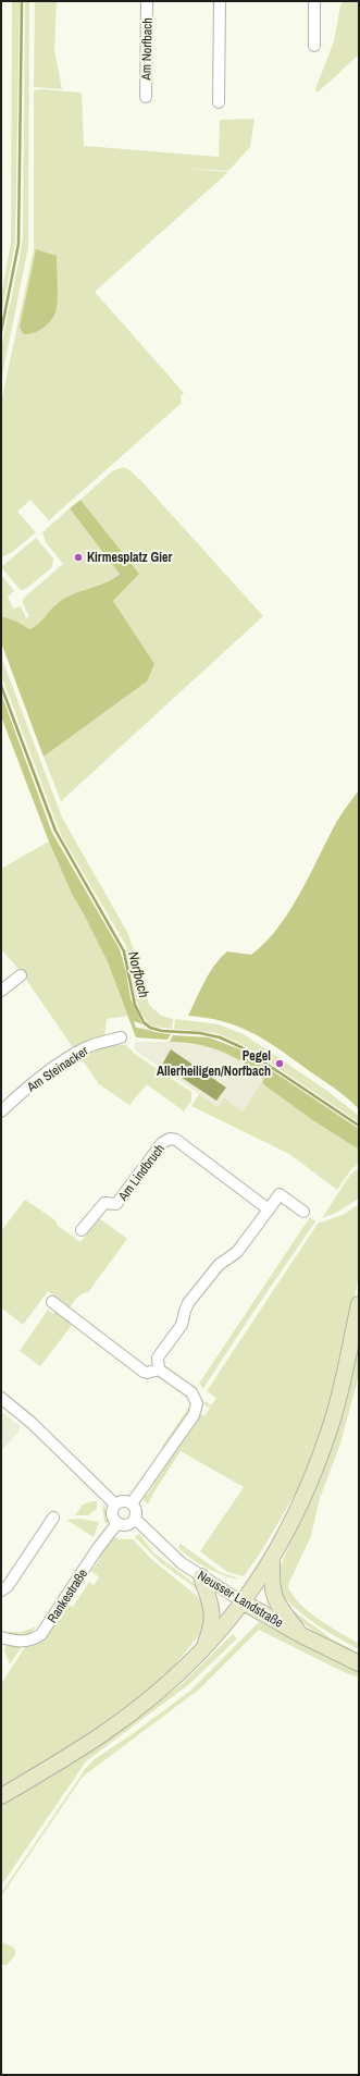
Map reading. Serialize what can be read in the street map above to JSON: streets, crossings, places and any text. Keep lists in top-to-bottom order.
{
  "streets": {
    "main road": ["Neusser Landstraße"],
    "street": [
      "Am Norfbach",
      "Am Steinacker",
      "Am Lindbruch",
      "Rankestraße"
    ]
  },
  "crossings": [
    ["Rankestraße", "Neusser Landstraße"]
  ],
  "water": ["Norfbach"],
  "places": ["Kirmesplatz Gier", "Pegel Allerheiligen/Norfbach"]
}
